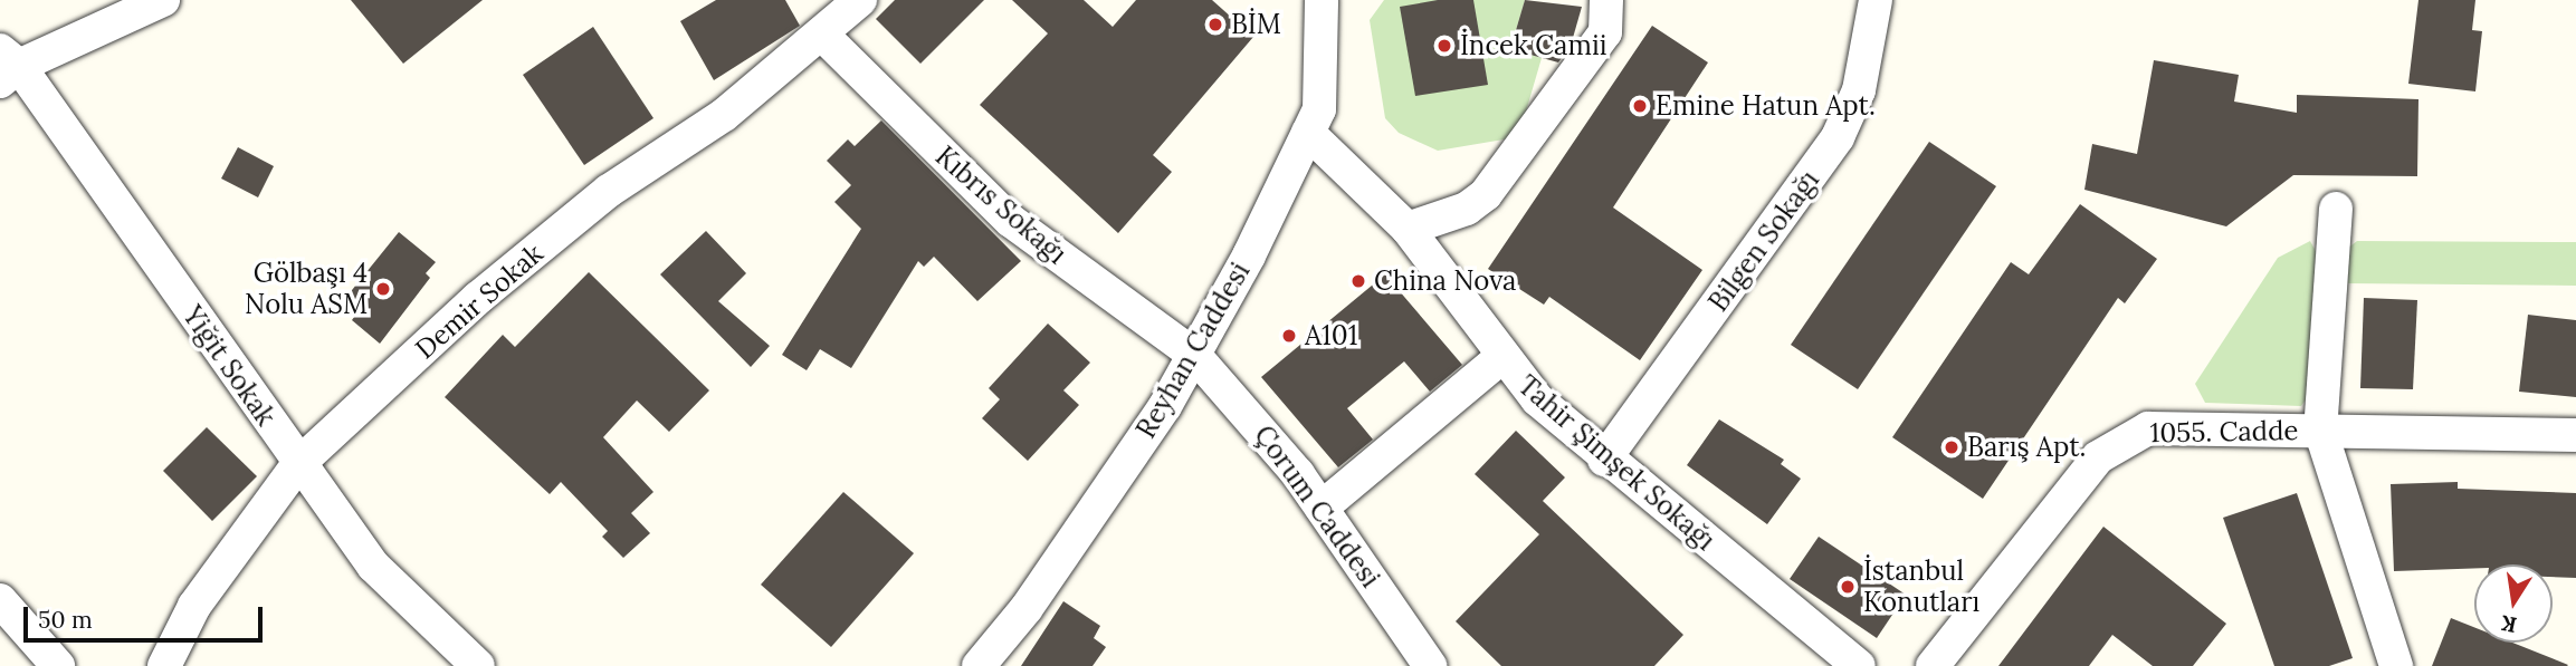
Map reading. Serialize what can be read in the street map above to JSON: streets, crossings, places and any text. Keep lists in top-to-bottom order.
{
  "streets": {
    "street": [
      "Kıbrıs Sokağı",
      "Bilgen Sokağı",
      "Demir Sokak",
      "Reyhan Caddesi",
      "Yiğit Sokak",
      "1055. Cadde",
      "Tahir Şimşek Sokağı",
      "Çorum Caddesi"
    ]
  },
  "crossings": [
    ["Kıbrıs Sokağı", "Demir Sokak"],
    ["Kıbrıs Sokağı", "Reyhan Caddesi"],
    ["Kıbrıs Sokağı", "Çorum Caddesi"],
    ["Bilgen Sokağı", "Tahir Şimşek Sokağı"],
    ["Demir Sokak", "Yiğit Sokak"],
    ["Reyhan Caddesi", "Tahir Şimşek Sokağı"],
    ["Reyhan Caddesi", "Çorum Caddesi"]
  ],
  "places": [
    "BİM",
    "İncek Camii",
    "Emine Hatun Apt.",
    "China Nova",
    "Gölbaşı 4 Nolu ASM",
    "A101",
    "Barış Apt.",
    "İstanbul Konutları"
  ],
  "scale_bar": "50 m",
  "north": "bottom"
}
